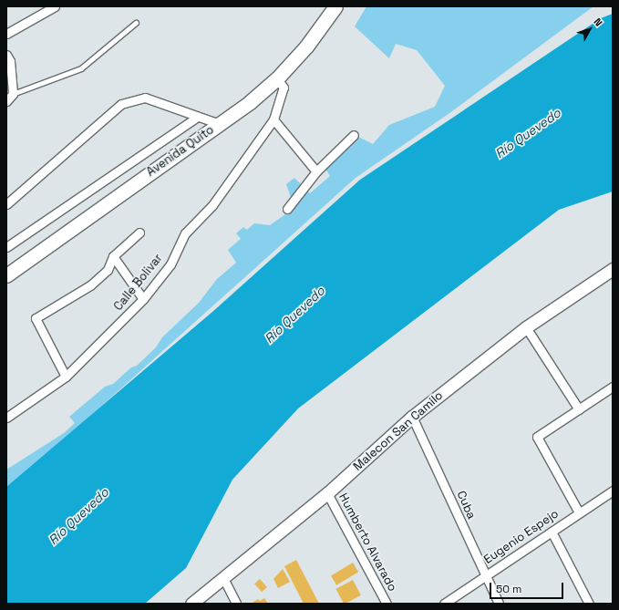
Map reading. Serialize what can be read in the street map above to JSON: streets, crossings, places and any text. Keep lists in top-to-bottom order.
{
  "streets": {
    "highway": ["Avenida Quito"],
    "main road": ["Malecon San Camilo"],
    "street": [
      "Calle Bolivar",
      "Cuba",
      "Eugenio Espejo",
      "Humberto Alvarado"
    ]
  },
  "crossings": [
    ["Avenida Quito", "Calle Bolivar"],
    ["Malecon San Camilo", "Cuba"],
    ["Malecon San Camilo", "Humberto Alvarado"],
    ["Cuba", "Eugenio Espejo"]
  ],
  "water": ["Río Quevedo"],
  "scale_bar": "50 m",
  "north": "top right"
}
